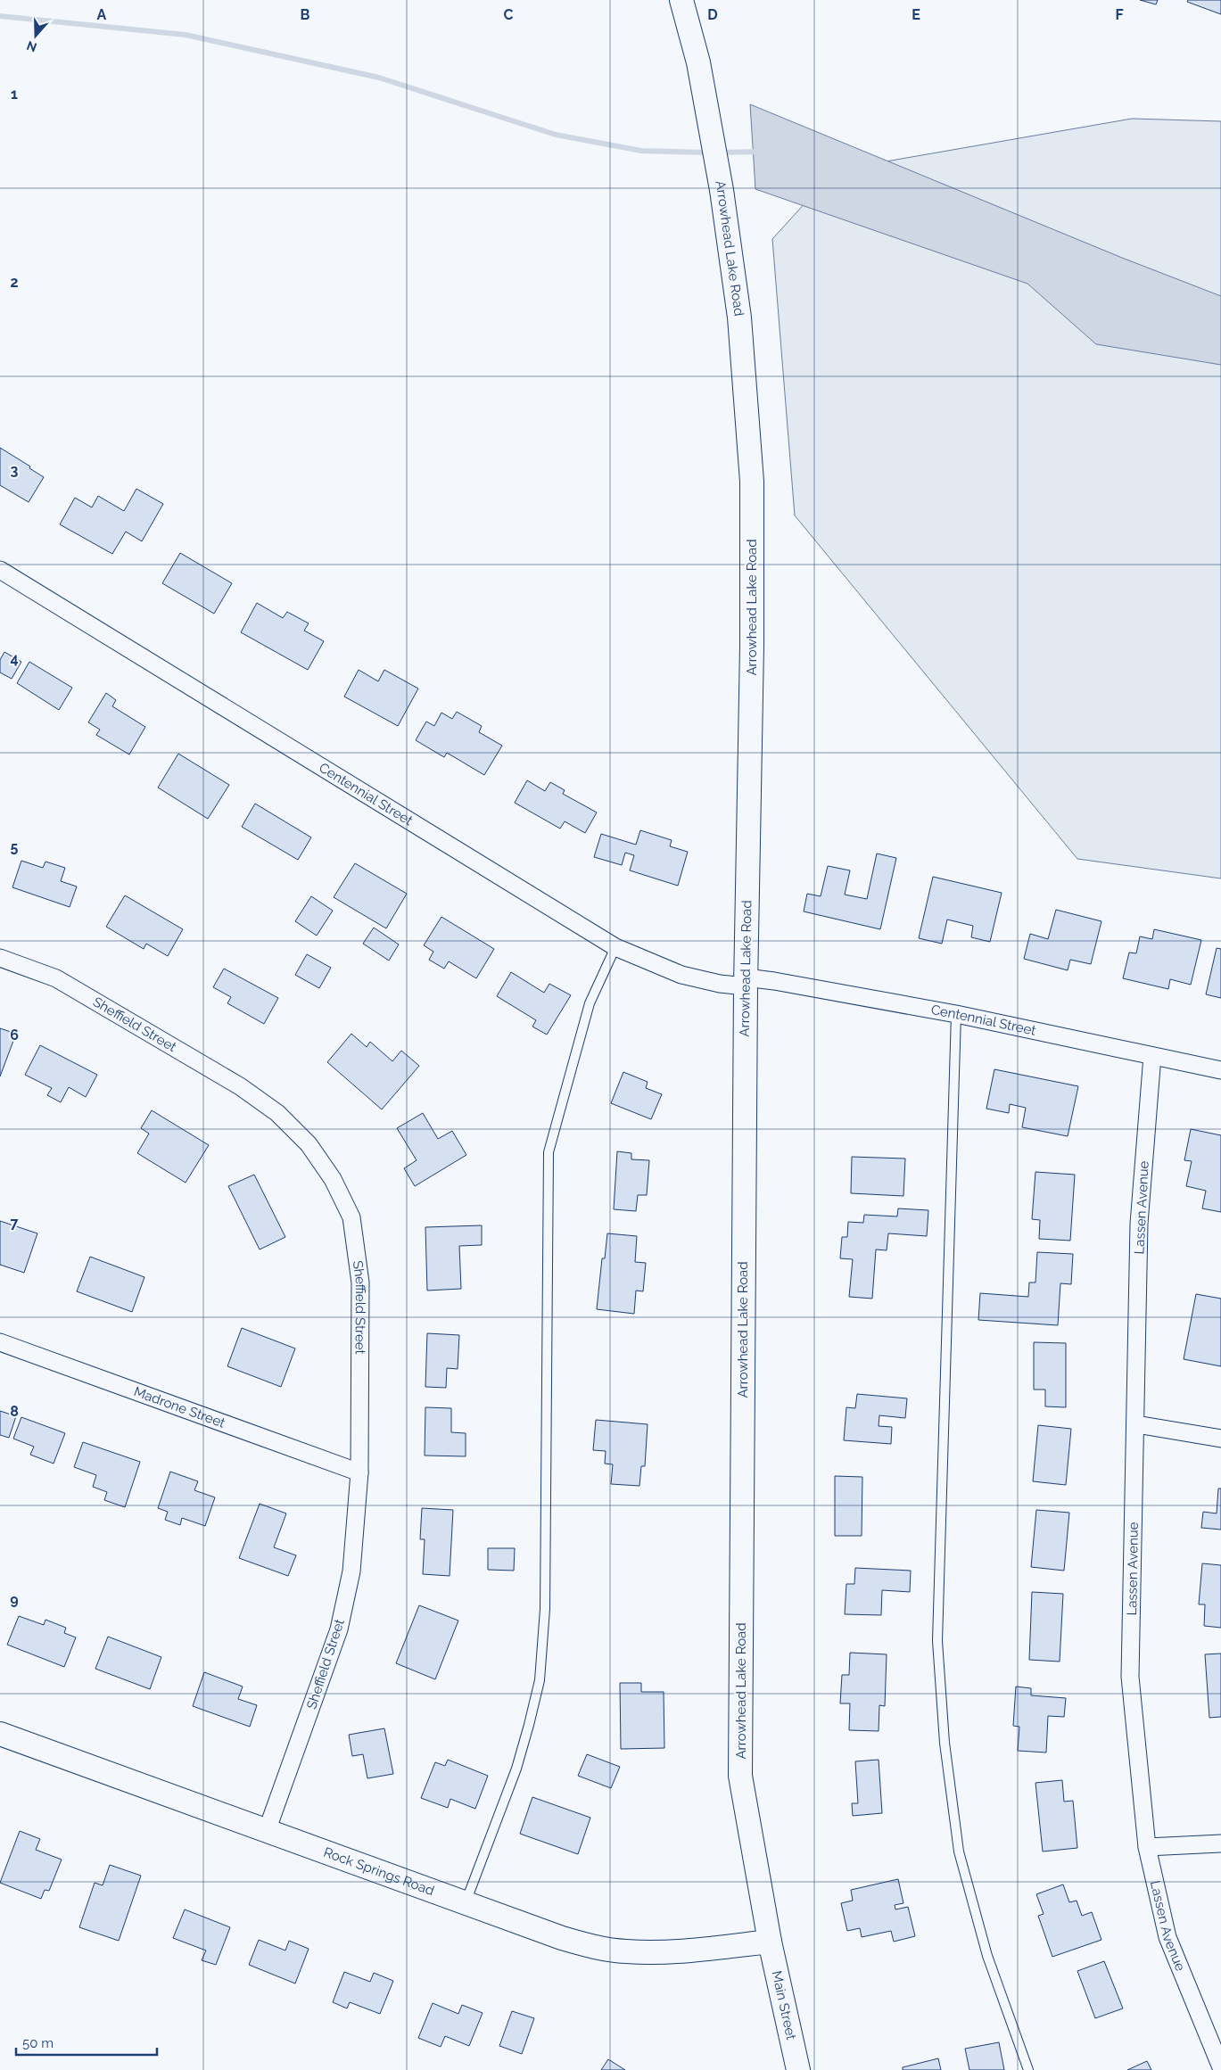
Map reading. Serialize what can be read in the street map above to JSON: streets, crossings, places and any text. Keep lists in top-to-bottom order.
{
  "streets": {
    "main road": ["Arrowhead Lake Road", "Rock Springs Road", "Main Street"],
    "street": [
      "Centennial Street",
      "Sheffield Street",
      "Lassen Avenue",
      "Madrone Street"
    ]
  },
  "crossings": [
    ["Arrowhead Lake Road", "Centennial Street"],
    ["Arrowhead Lake Road", "Rock Springs Road"],
    ["Arrowhead Lake Road", "Main Street"],
    ["Centennial Street", "Lassen Avenue"],
    ["Sheffield Street", "Madrone Street"],
    ["Sheffield Street", "Rock Springs Road"],
    ["Rock Springs Road", "Main Street"]
  ],
  "scale_bar": "50 m",
  "north": "bottom",
  "grid": {
    "columns": [
      "A",
      "B",
      "C",
      "D",
      "E",
      "F"
    ],
    "rows": [
      "1",
      "2",
      "3",
      "4",
      "5",
      "6",
      "7",
      "8",
      "9"
    ]
  }
}
